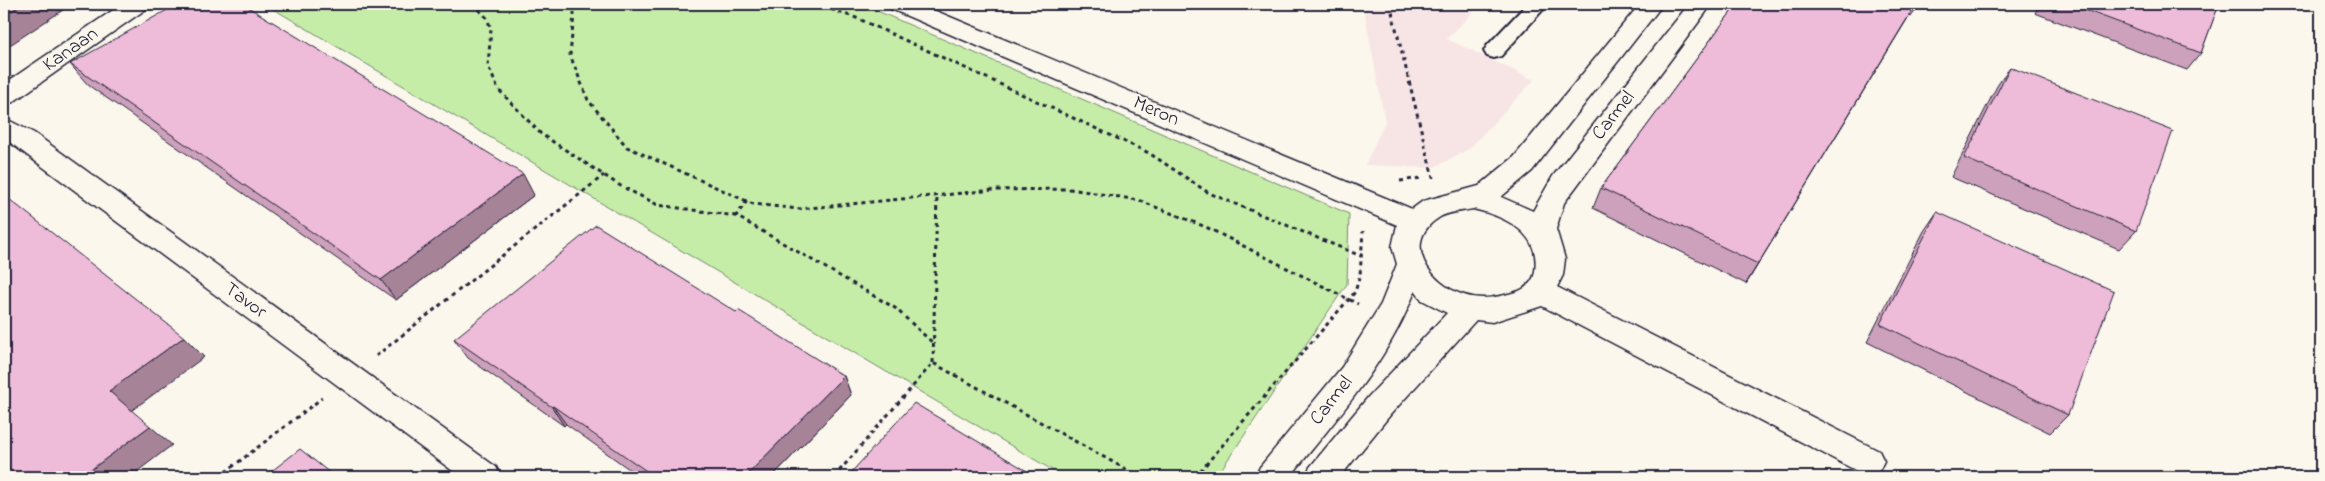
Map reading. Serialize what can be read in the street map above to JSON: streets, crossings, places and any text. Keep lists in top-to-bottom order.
{
  "streets": {
    "street": [
      "Kanaan",
      "Meron",
      "Carmel",
      "Tavor"
    ]
  },
  "crossings": [
    ["Meron", "Carmel"]
  ]
}
